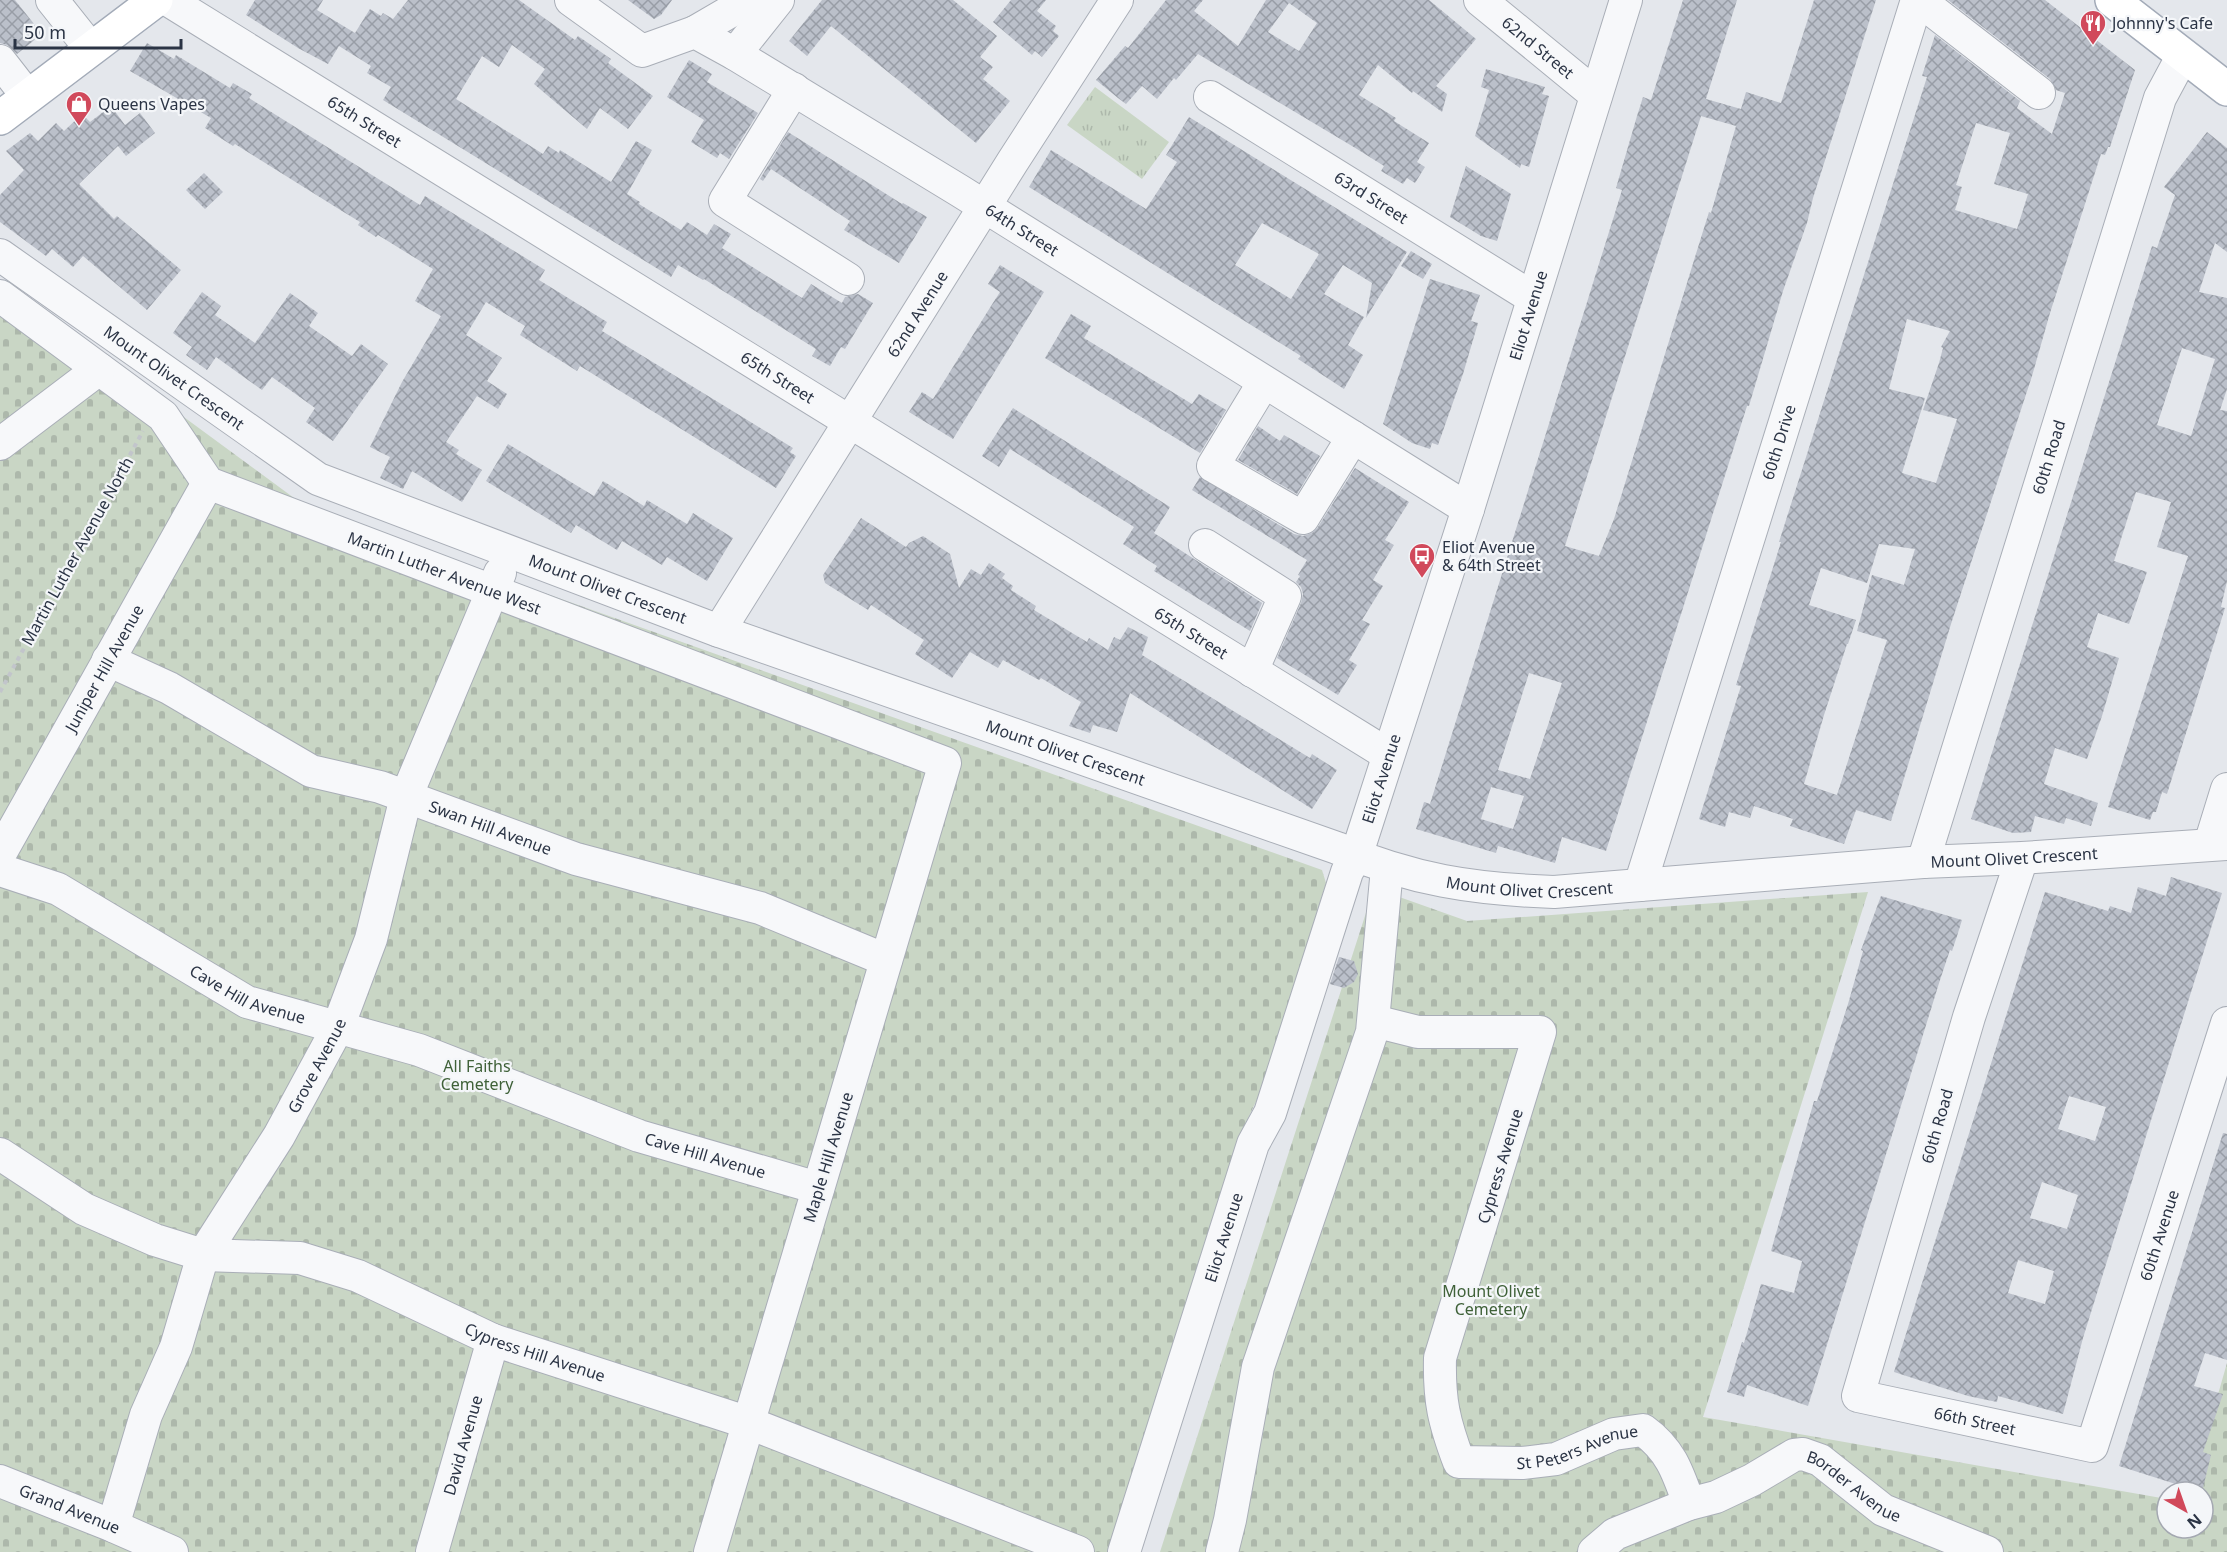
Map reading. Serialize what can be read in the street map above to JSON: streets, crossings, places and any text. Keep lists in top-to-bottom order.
{
  "streets": {
    "street": [
      "62nd Street",
      "65th Street",
      "63rd Street",
      "64th Street",
      "62nd Avenue",
      "Eliot Avenue",
      "Mount Olivet Crescent",
      "60th Drive",
      "60th Road",
      "Martin Luther Avenue West",
      "Juniper Hill Avenue",
      "Swan Hill Avenue",
      "Cave Hill Avenue",
      "Grove Avenue",
      "Maple Hill Avenue",
      "Cypress Avenue",
      "60th Avenue",
      "Cypress Hill Avenue",
      "66th Street",
      "David Avenue",
      "St Peters Avenue",
      "Border Avenue",
      "Grand Avenue"
    ],
    "path": ["Martin Luther Avenue North"]
  },
  "crossings": [
    ["62nd Street", "Eliot Avenue"],
    ["65th Street", "62nd Avenue"],
    ["65th Street", "Eliot Avenue"],
    ["63rd Street", "Eliot Avenue"],
    ["64th Street", "62nd Avenue"],
    ["64th Street", "Eliot Avenue"],
    ["62nd Avenue", "Mount Olivet Crescent"],
    ["Eliot Avenue", "Mount Olivet Crescent"],
    ["Mount Olivet Crescent", "60th Drive"],
    ["Mount Olivet Crescent", "60th Road"],
    ["Mount Olivet Crescent", "Grove Avenue"],
    ["60th Road", "66th Street"],
    ["Martin Luther Avenue West", "Juniper Hill Avenue"],
    ["Martin Luther Avenue West", "Grove Avenue"],
    ["Martin Luther Avenue West", "Maple Hill Avenue"],
    ["Juniper Hill Avenue", "Swan Hill Avenue"],
    ["Swan Hill Avenue", "Grove Avenue"],
    ["Swan Hill Avenue", "Maple Hill Avenue"],
    ["Cave Hill Avenue", "Grove Avenue"],
    ["Cave Hill Avenue", "Maple Hill Avenue"],
    ["Grove Avenue", "Cypress Hill Avenue"],
    ["Grove Avenue", "Grand Avenue"],
    ["Maple Hill Avenue", "Cypress Hill Avenue"],
    ["Cypress Avenue", "St Peters Avenue"],
    ["60th Avenue", "66th Street"],
    ["Cypress Hill Avenue", "David Avenue"],
    ["St Peters Avenue", "Border Avenue"]
  ],
  "parks": ["All Faiths Cemetery", "Mount Olivet Cemetery"],
  "places": {
    "restaurant": ["Johnny's Cafe"],
    "shop": ["Queens Vapes"],
    "bus stop": ["Eliot Avenue & 64th Street"]
  },
  "scale_bar": "50 m",
  "north": "bottom right"
}
